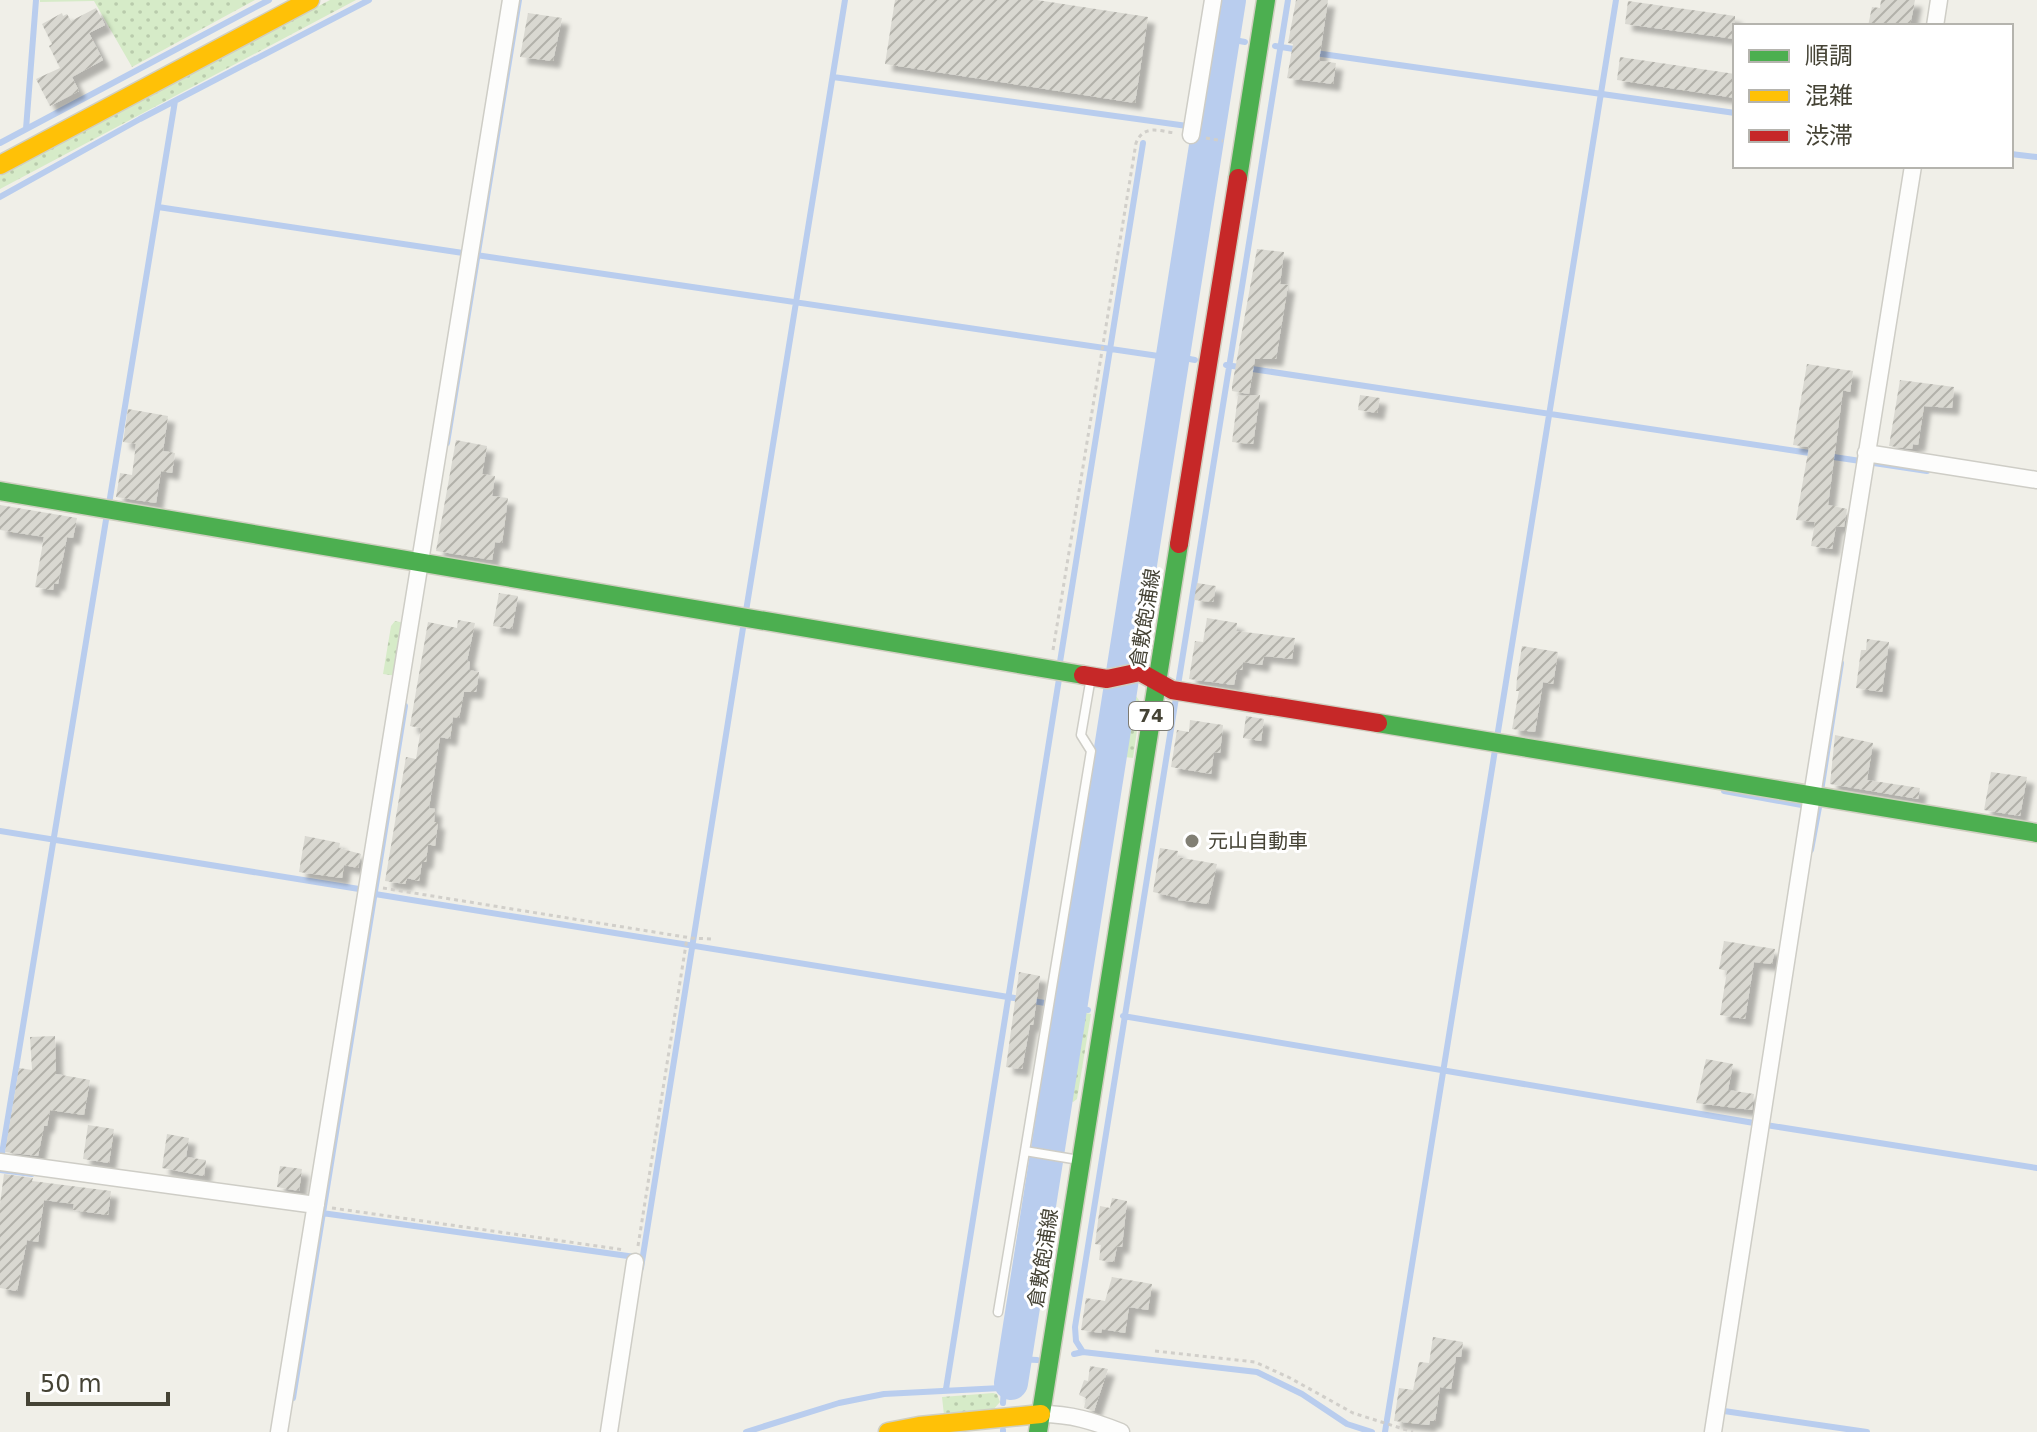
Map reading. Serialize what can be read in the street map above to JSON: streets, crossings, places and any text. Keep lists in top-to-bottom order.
{
  "streets": {
    "street": ["倉敷飽浦線", "74"]
  },
  "places": ["元山自動車"],
  "legend": ["順調", "混雑", "渋滞"],
  "scale_bar": "50 m"
}
